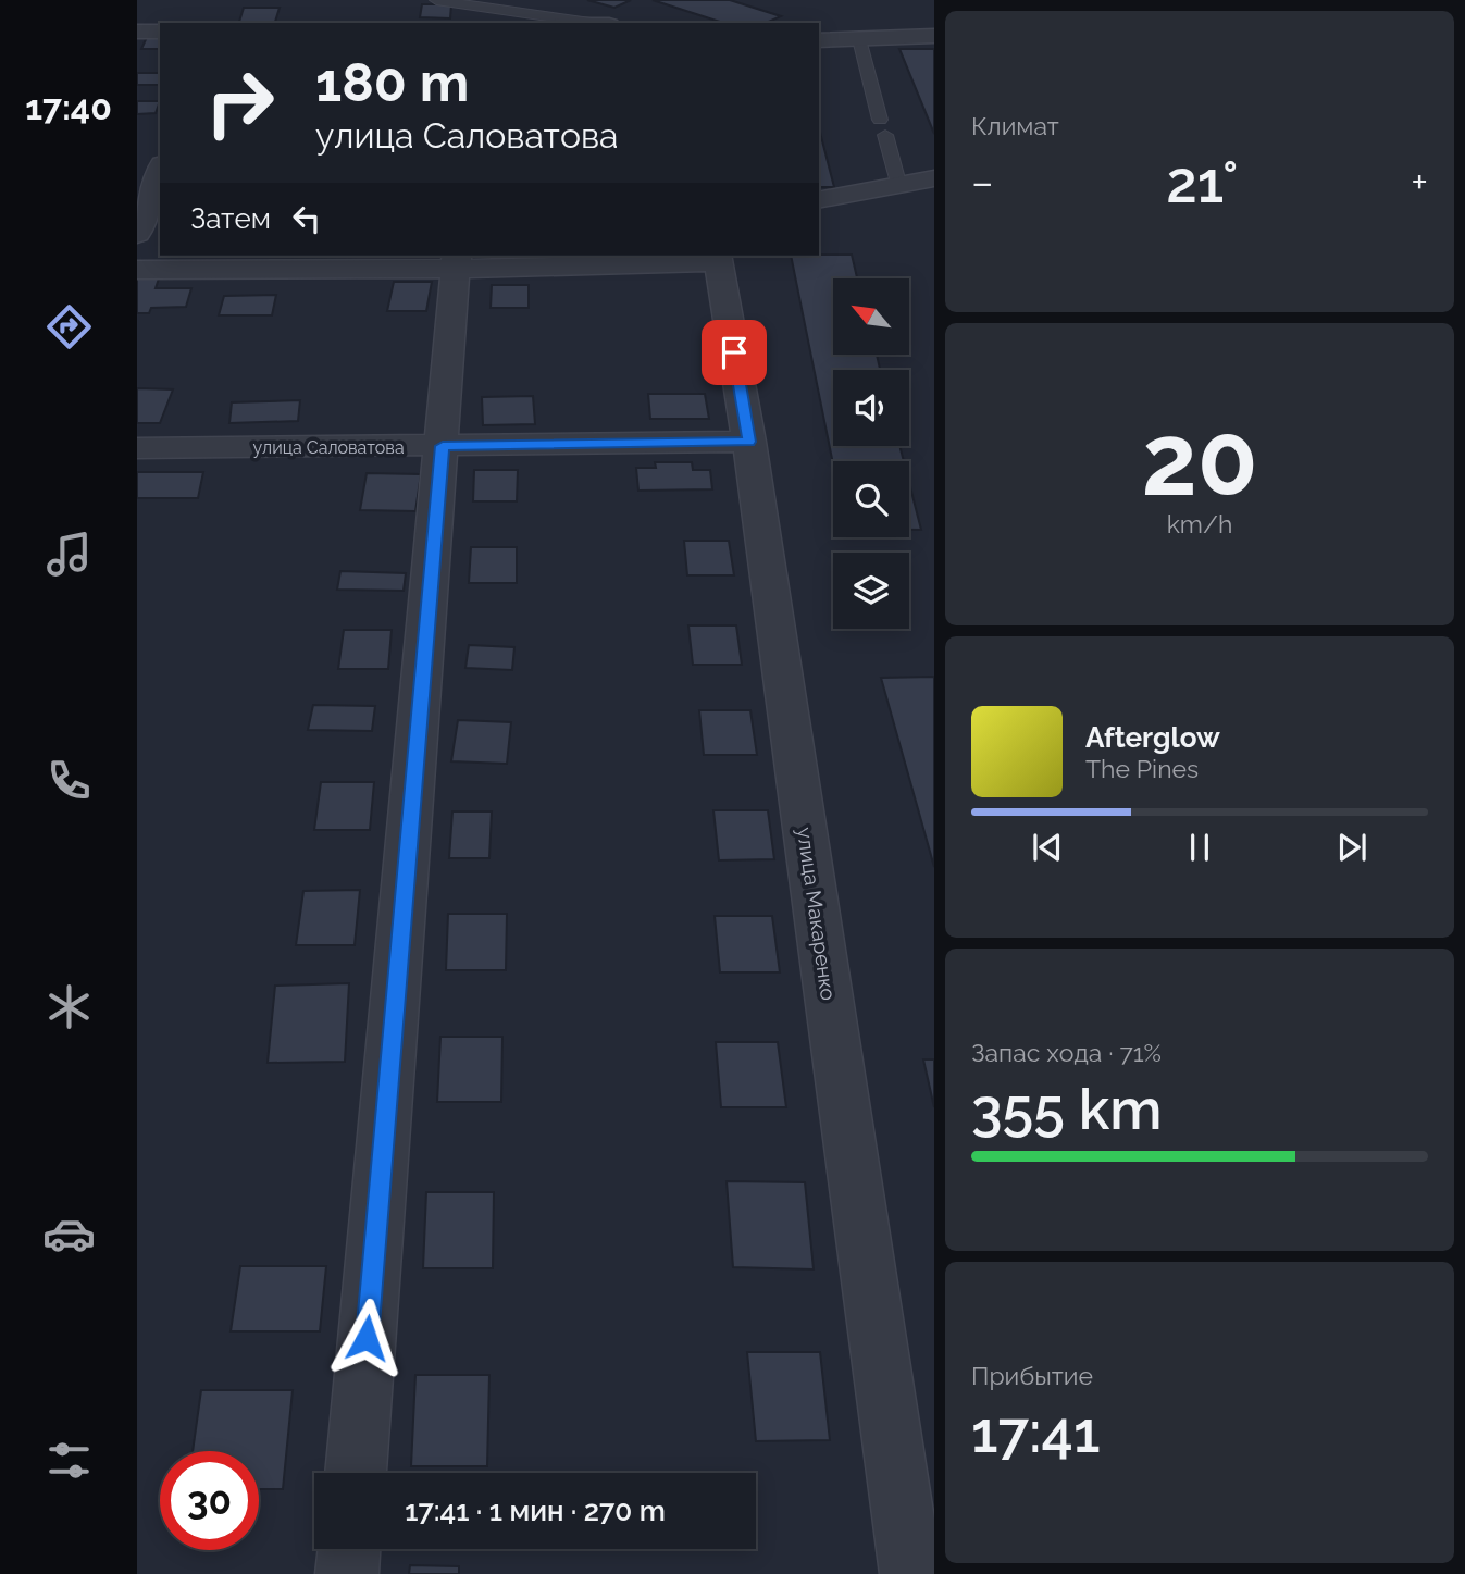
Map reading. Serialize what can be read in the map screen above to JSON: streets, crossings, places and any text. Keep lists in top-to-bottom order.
{
  "streets": {
    "street": ["улица Саловатова", "улица Макаренко"]
  },
  "crossings": [
    ["улица Саловатова", "улица Макаренко"]
  ],
  "north": "top left",
  "page": {
    "tabs": "17:40",
    "tile": [
      "Климат",
      ["20", "km/h"],
      ["Запас хода · 71%", "355 km"],
      ["Прибытие", "17:41"]
    ],
    "turn": ["180 m", "улица Саловатова"],
    "heat": ["−", "21°", "+"],
    "then": "Затем",
    "song": ["Afterglow", "The Pines"],
    "limit": "30",
    "trip": "17:41 · 1 мин · 270 m"
  }
}
